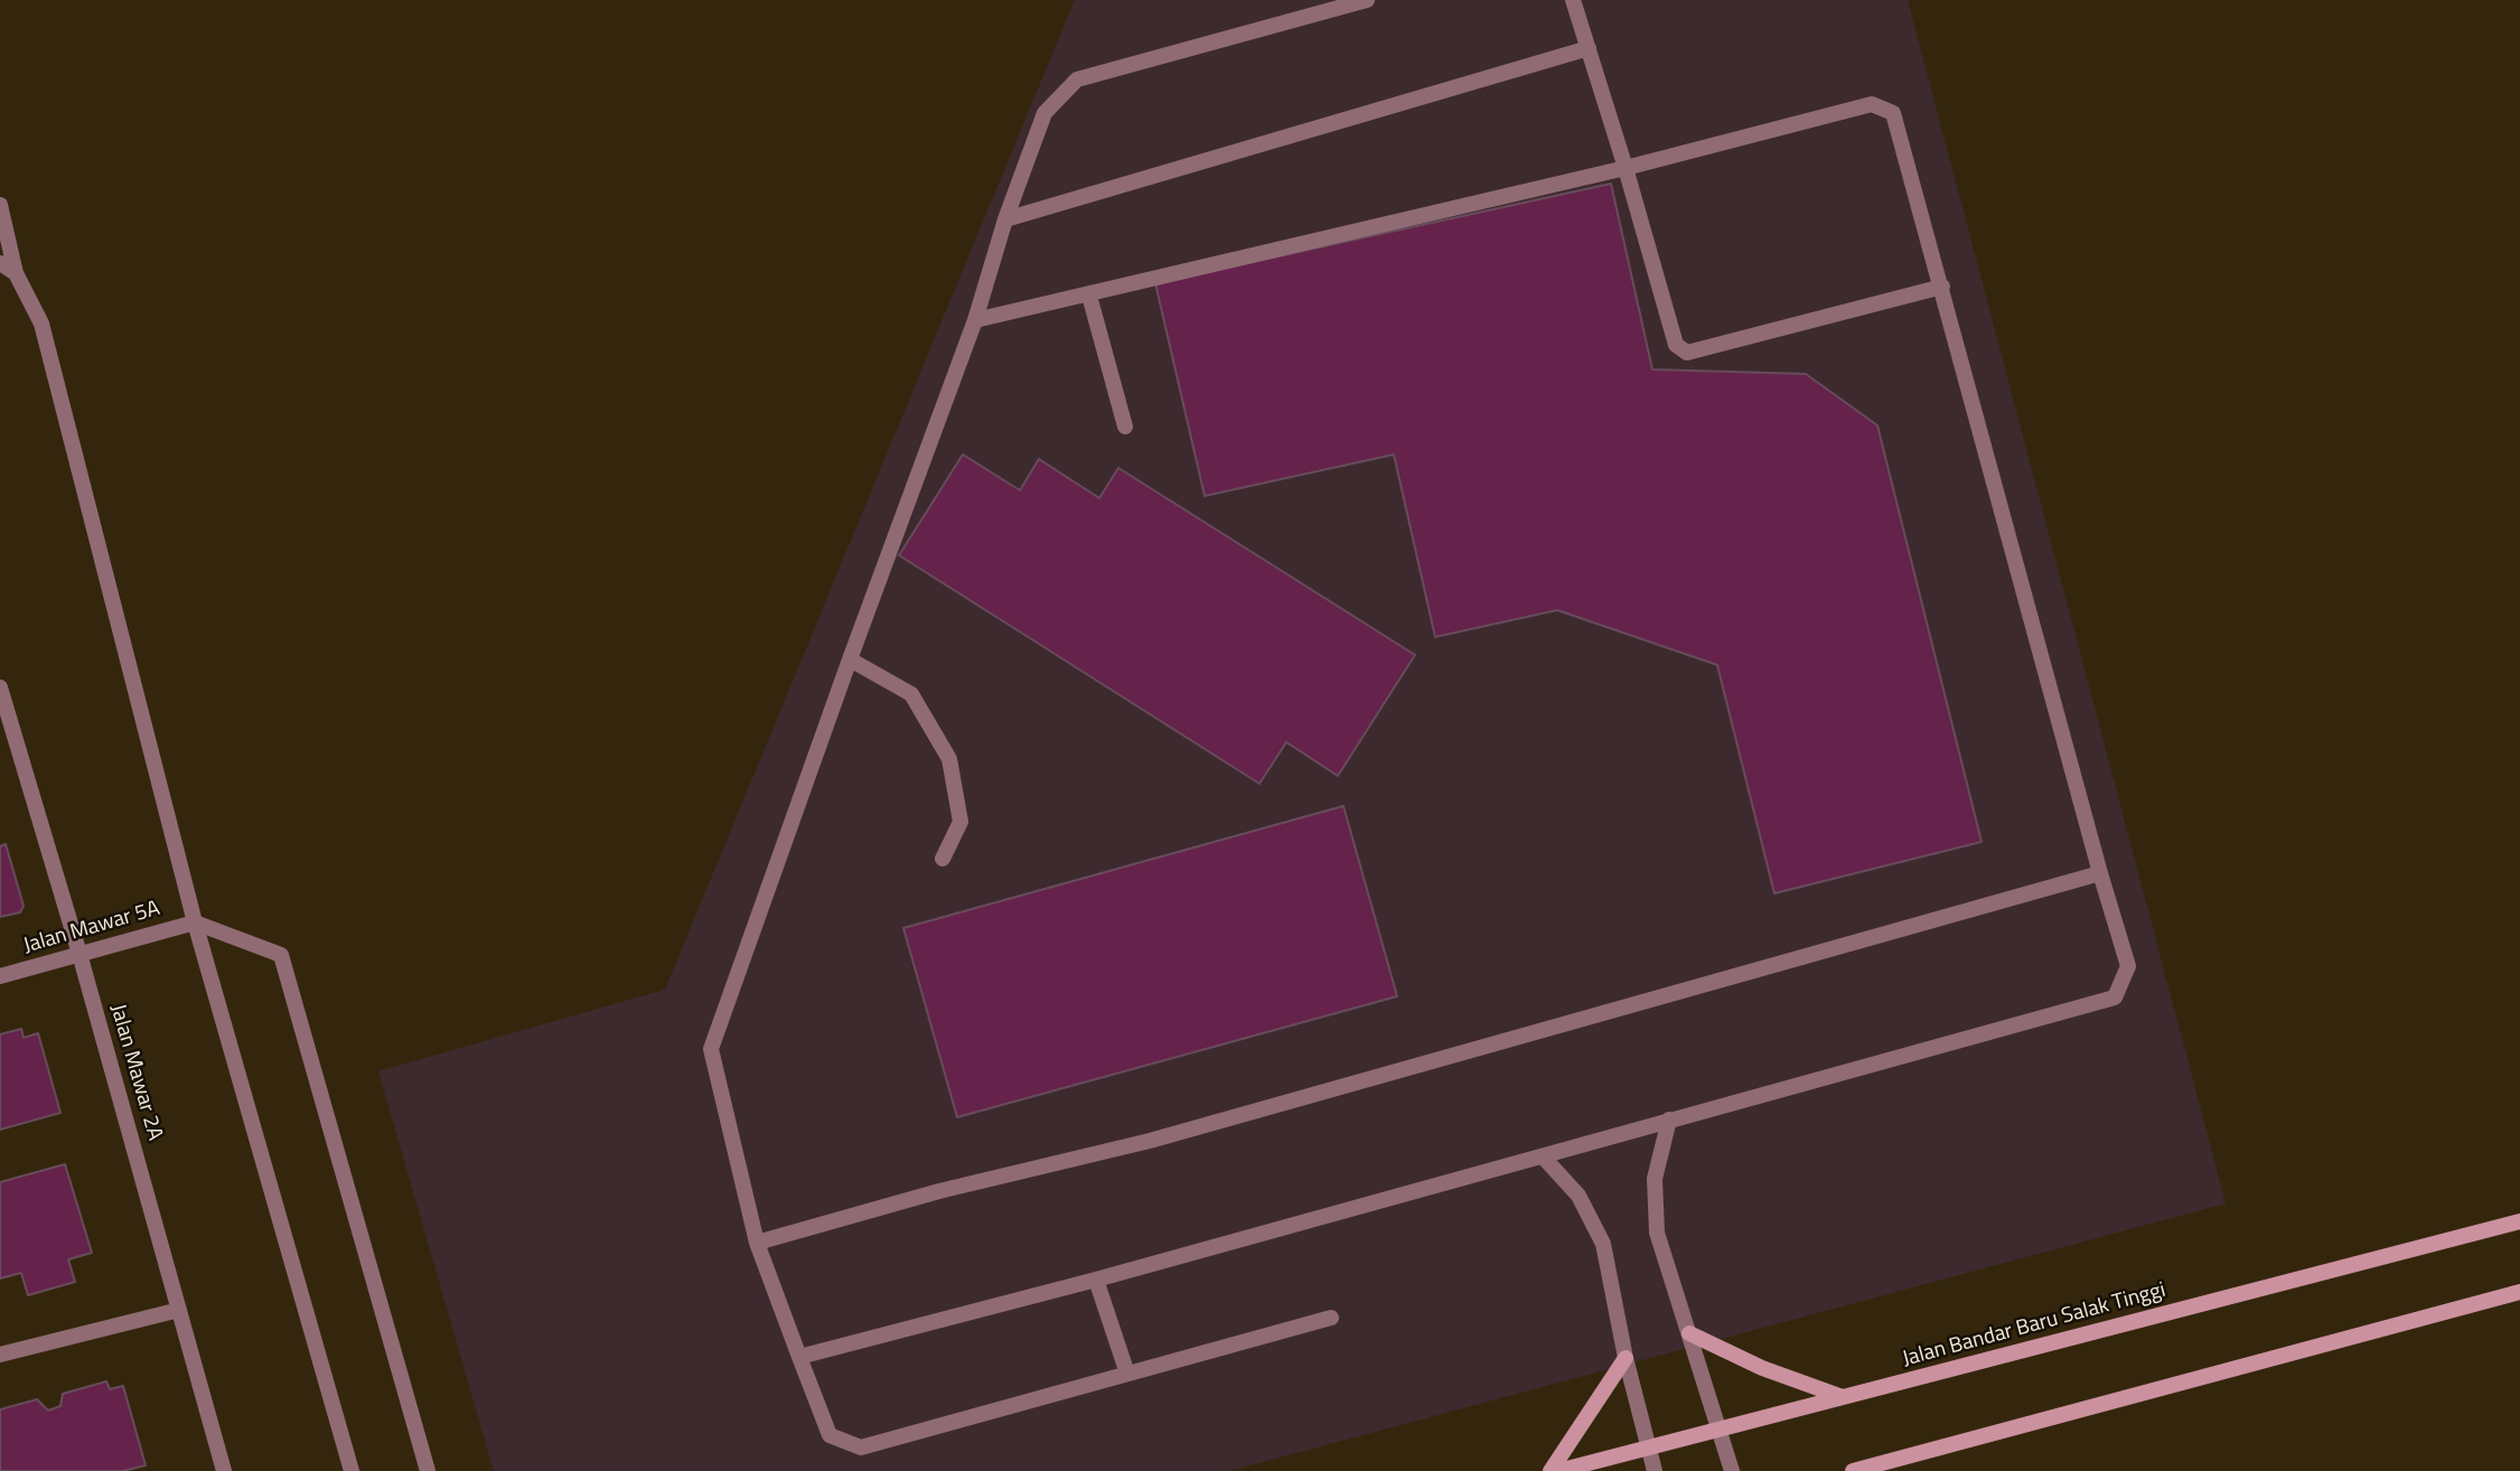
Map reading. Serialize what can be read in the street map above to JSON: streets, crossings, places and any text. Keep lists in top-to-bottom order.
{
  "streets": {
    "main road": ["Jalan Bandar Baru Salak Tinggi"],
    "street": ["Jalan Mawar 5A", "Jalan Mawar 2A"]
  },
  "crossings": [
    ["Jalan Mawar 5A", "Jalan Mawar 2A"]
  ]
}
